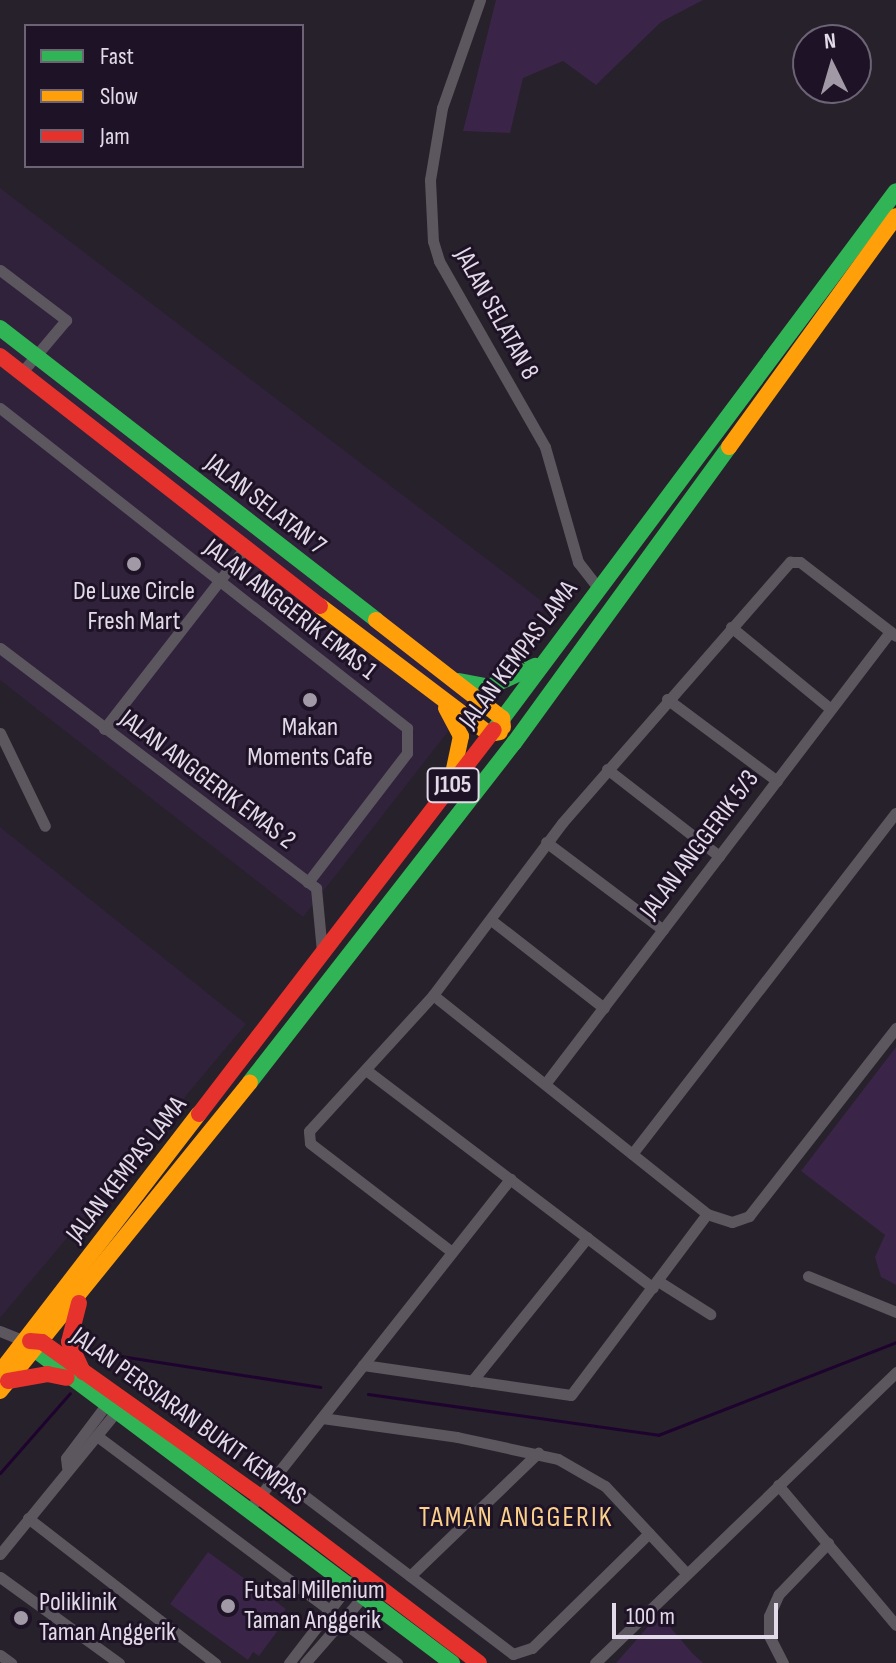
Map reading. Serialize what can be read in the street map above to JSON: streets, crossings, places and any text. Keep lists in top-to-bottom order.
{
  "streets": {
    "main road": [
      "JALAN SELATAN 7",
      "JALAN KEMPAS LAMA",
      "J105",
      "JALAN PERSIARAN BUKIT KEMPAS"
    ],
    "street": [
      "JALAN SELATAN 8",
      "JALAN ANGGERIK EMAS 1",
      "JALAN ANGGERIK EMAS 2",
      "JALAN ANGGERIK 5/3"
    ]
  },
  "crossings": [
    ["JALAN SELATAN 8", "JALAN KEMPAS LAMA"],
    ["JALAN SELATAN 7", "JALAN KEMPAS LAMA"],
    ["JALAN ANGGERIK EMAS 1", "JALAN ANGGERIK EMAS 2"],
    ["JALAN KEMPAS LAMA", "JALAN ANGGERIK EMAS 2"],
    ["JALAN KEMPAS LAMA", "JALAN PERSIARAN BUKIT KEMPAS"]
  ],
  "districts": ["TAMAN ANGGERIK"],
  "places": [
    "De Luxe Circle Fresh Mart",
    "Makan Moments Cafe",
    "Futsal Millenium Taman Anggerik",
    "Poliklinik Taman Anggerik"
  ],
  "legend": ["Fast", "Slow", "Jam"],
  "scale_bar": "100 m",
  "north": "top"
}
